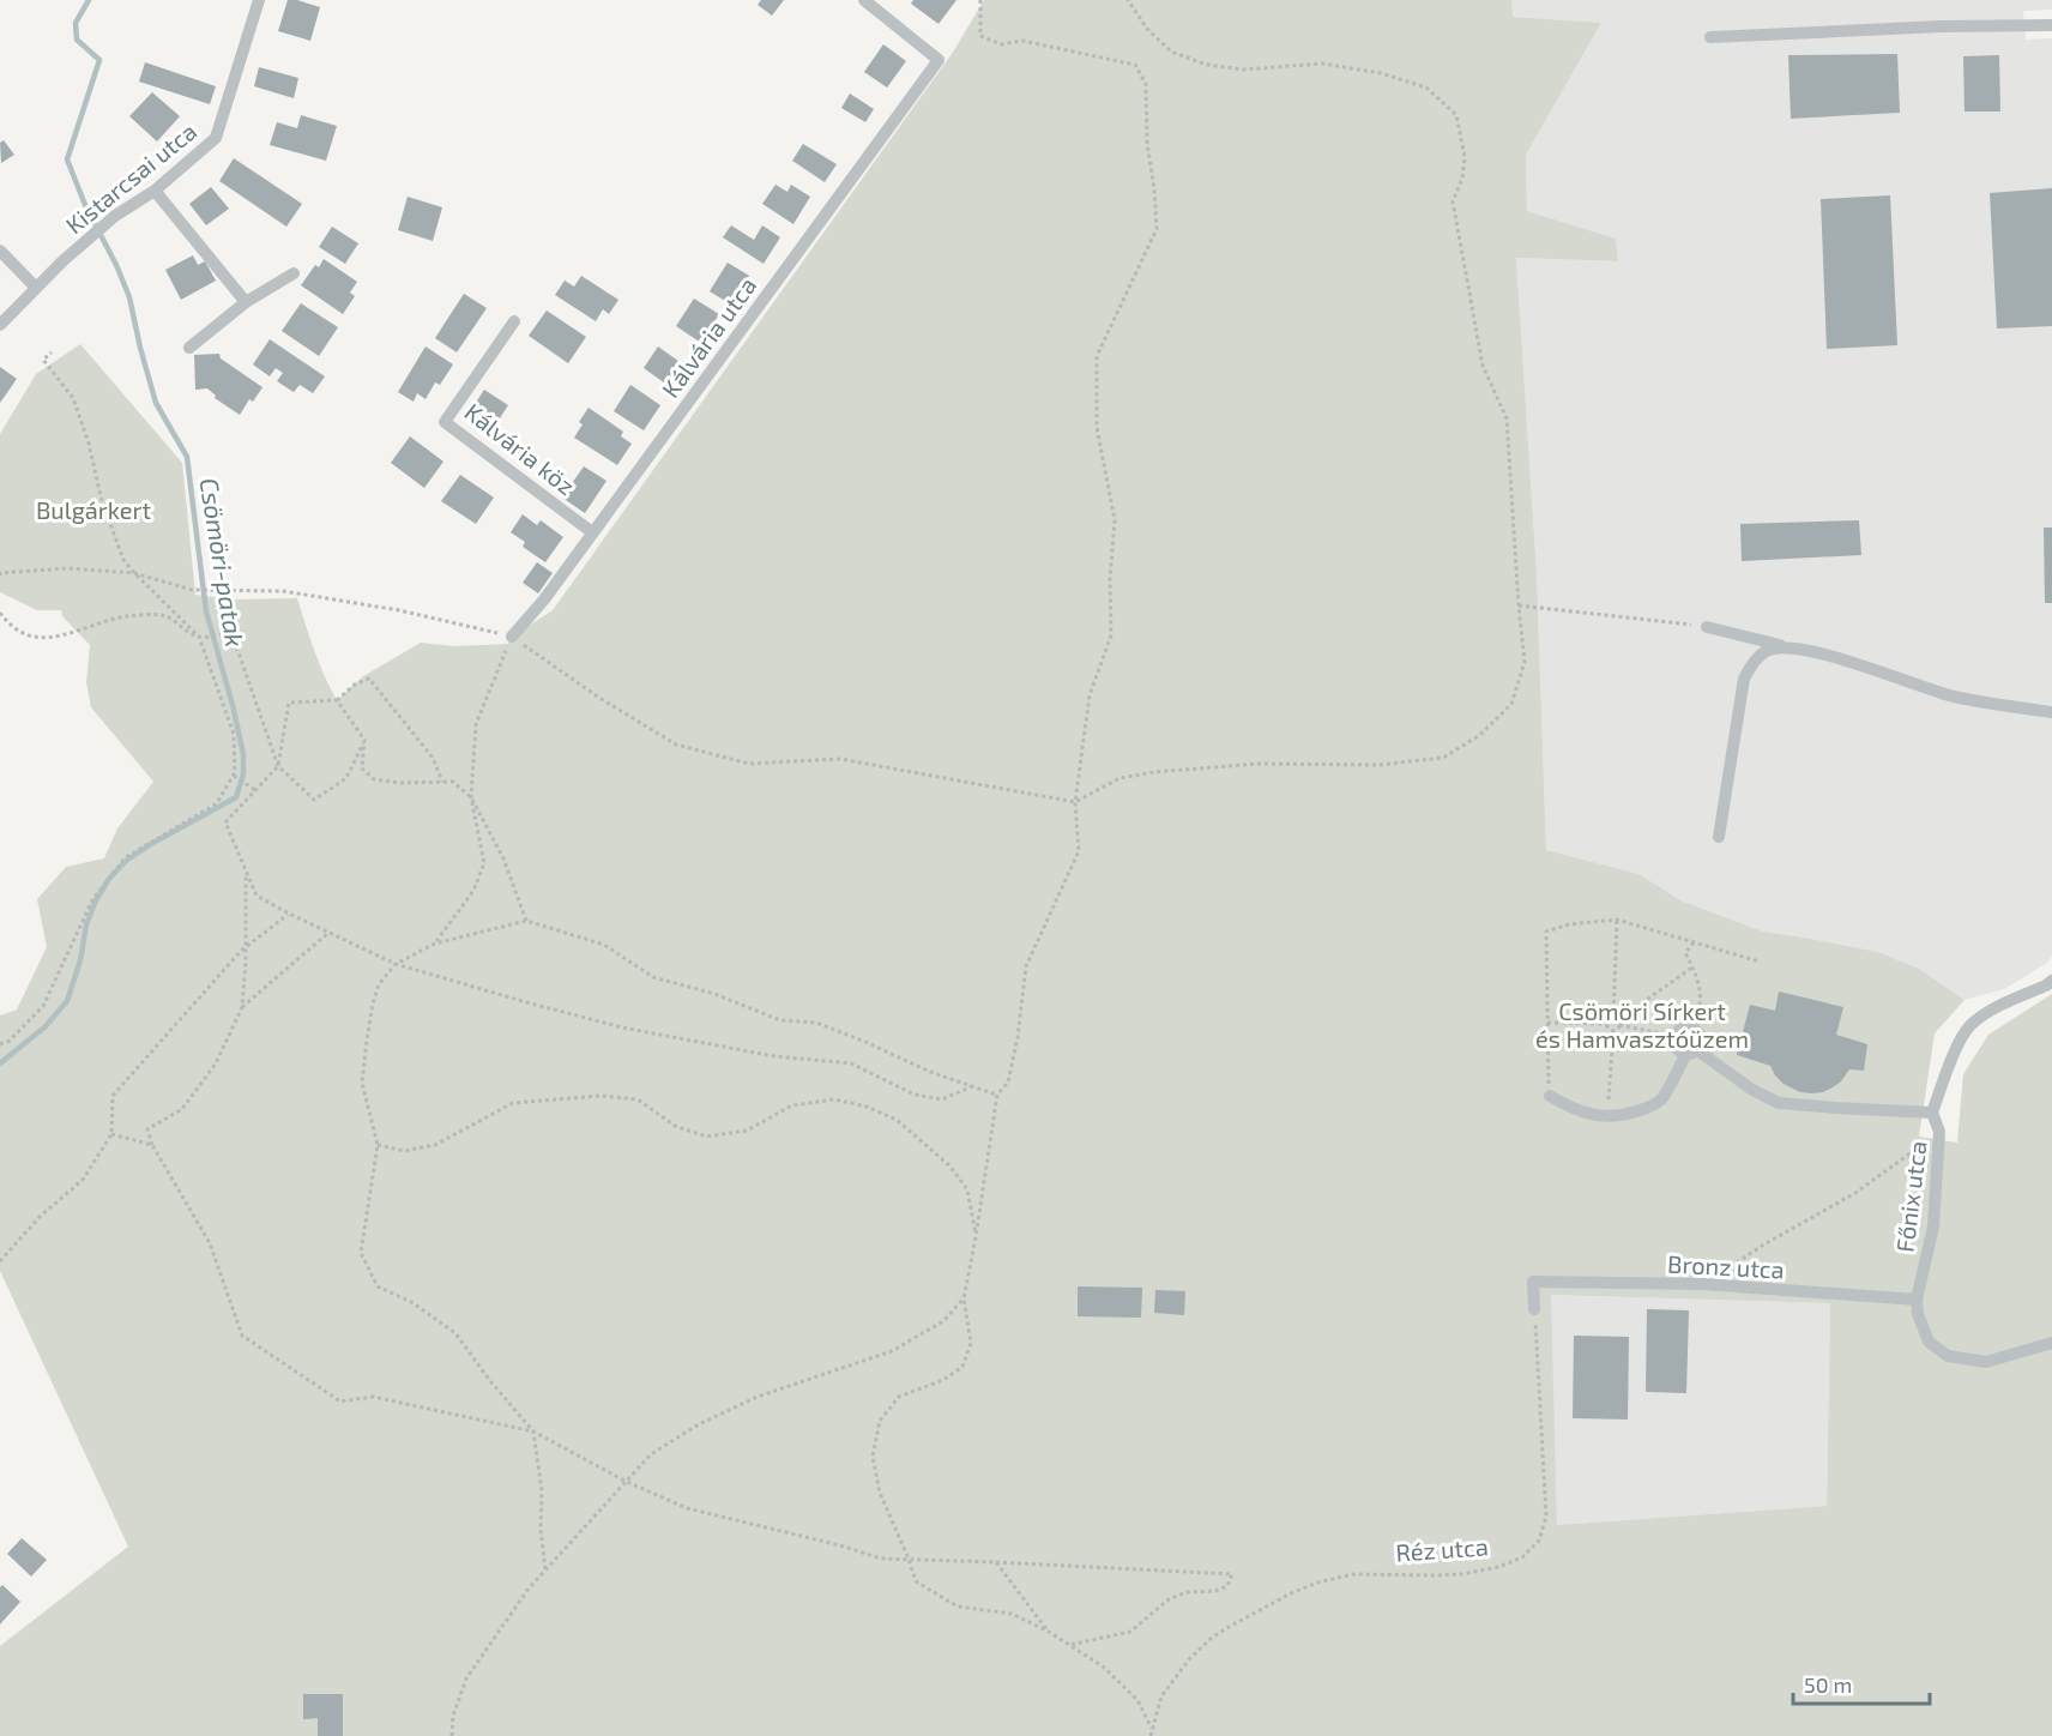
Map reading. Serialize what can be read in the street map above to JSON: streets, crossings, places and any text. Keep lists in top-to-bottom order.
{
  "streets": {
    "street": [
      "Kistarcsai utca",
      "Kálvária utca",
      "Kálvária köz",
      "Főnix utca",
      "Bronz utca"
    ],
    "path": ["Réz utca"]
  },
  "crossings": [
    ["Kálvária utca", "Kálvária köz"],
    ["Főnix utca", "Bronz utca"],
    ["Bronz utca", "Réz utca"]
  ],
  "water": ["Csömöri-patak"],
  "parks": ["Bulgárkert", "Csömöri Sírkert és Hamvasztóüzem"],
  "scale_bar": "50 m"
}
